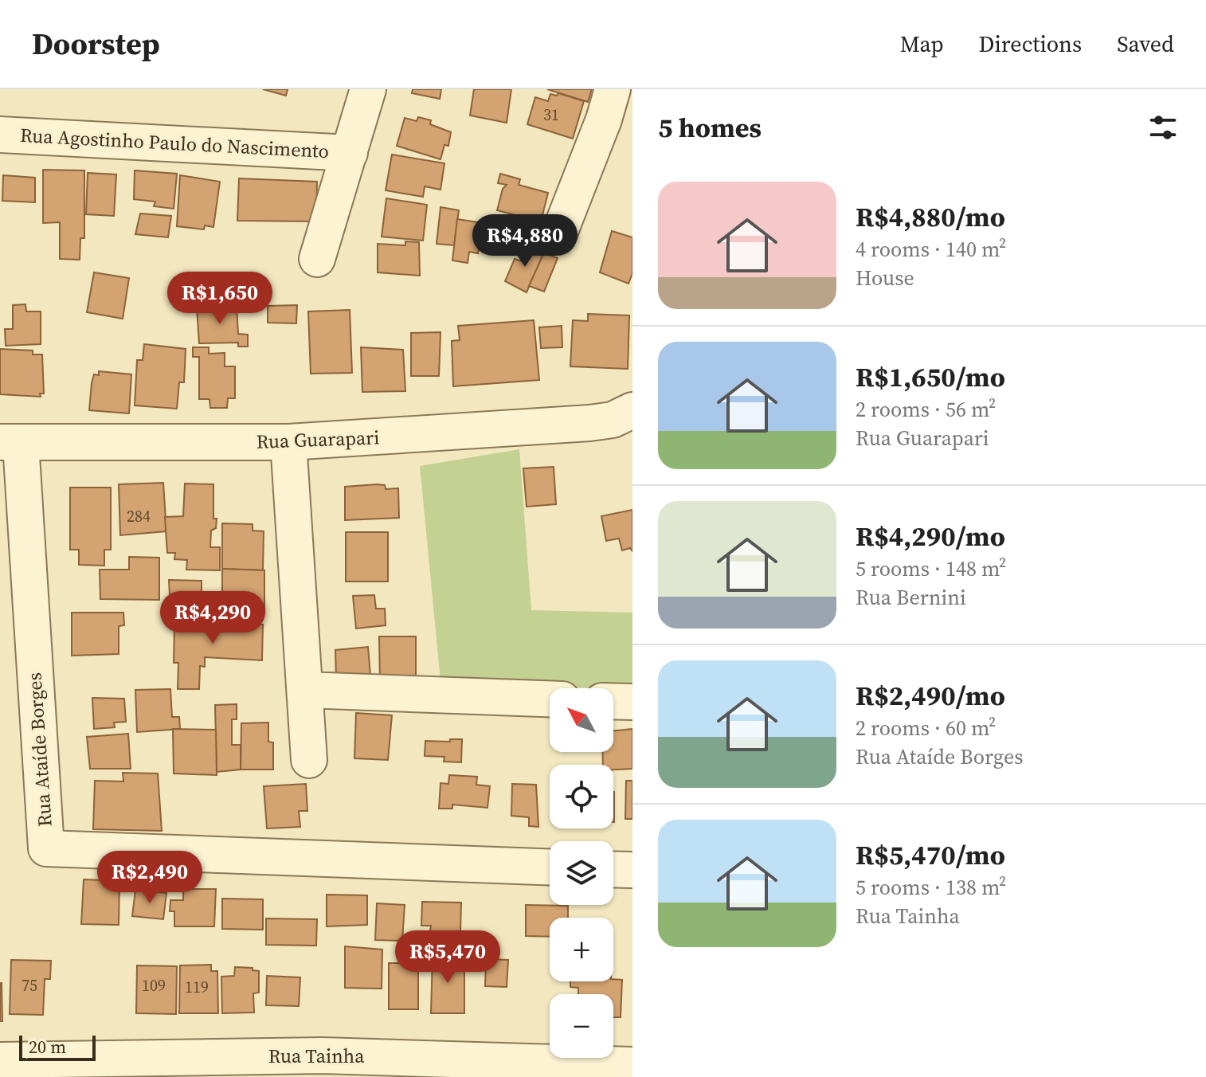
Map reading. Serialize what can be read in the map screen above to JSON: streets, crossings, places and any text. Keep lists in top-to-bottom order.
{
  "streets": {
    "street": [
      "Rua Agostinho Paulo do Nascimento",
      "Rua Guarapari",
      "Rua Ataíde Borges",
      "Rua Tainha"
    ]
  },
  "crossings": [
    ["Rua Guarapari", "Rua Ataíde Borges"]
  ],
  "house_numbers": [
    "31",
    "284",
    "75",
    "109",
    "119"
  ],
  "scale_bar": "20 m",
  "north": "top left",
  "page": {
    "header": "Doorstep",
    "nav": ["Map", "Directions", "Saved"],
    "heading": "5 homes",
    "list": [
      {
        "name": "R$4,880/mo",
        "note": "4 rooms · 140 m² · House"
      },
      {
        "name": "R$1,650/mo",
        "note": "2 rooms · 56 m² · Rua Guarapari"
      },
      {
        "name": "R$4,290/mo",
        "note": "5 rooms · 148 m² · Rua Bernini"
      },
      {
        "name": "R$2,490/mo",
        "note": "2 rooms · 60 m² · Rua Ataíde Borges"
      },
      {
        "name": "R$5,470/mo",
        "note": "5 rooms · 138 m² · Rua Tainha"
      }
    ],
    "price": [
      "R$4,880",
      "R$1,650",
      "R$4,290",
      "R$2,490",
      "R$5,470"
    ],
    "map_buttons": ["+", "−"],
    "scale": "20 m"
  }
}
